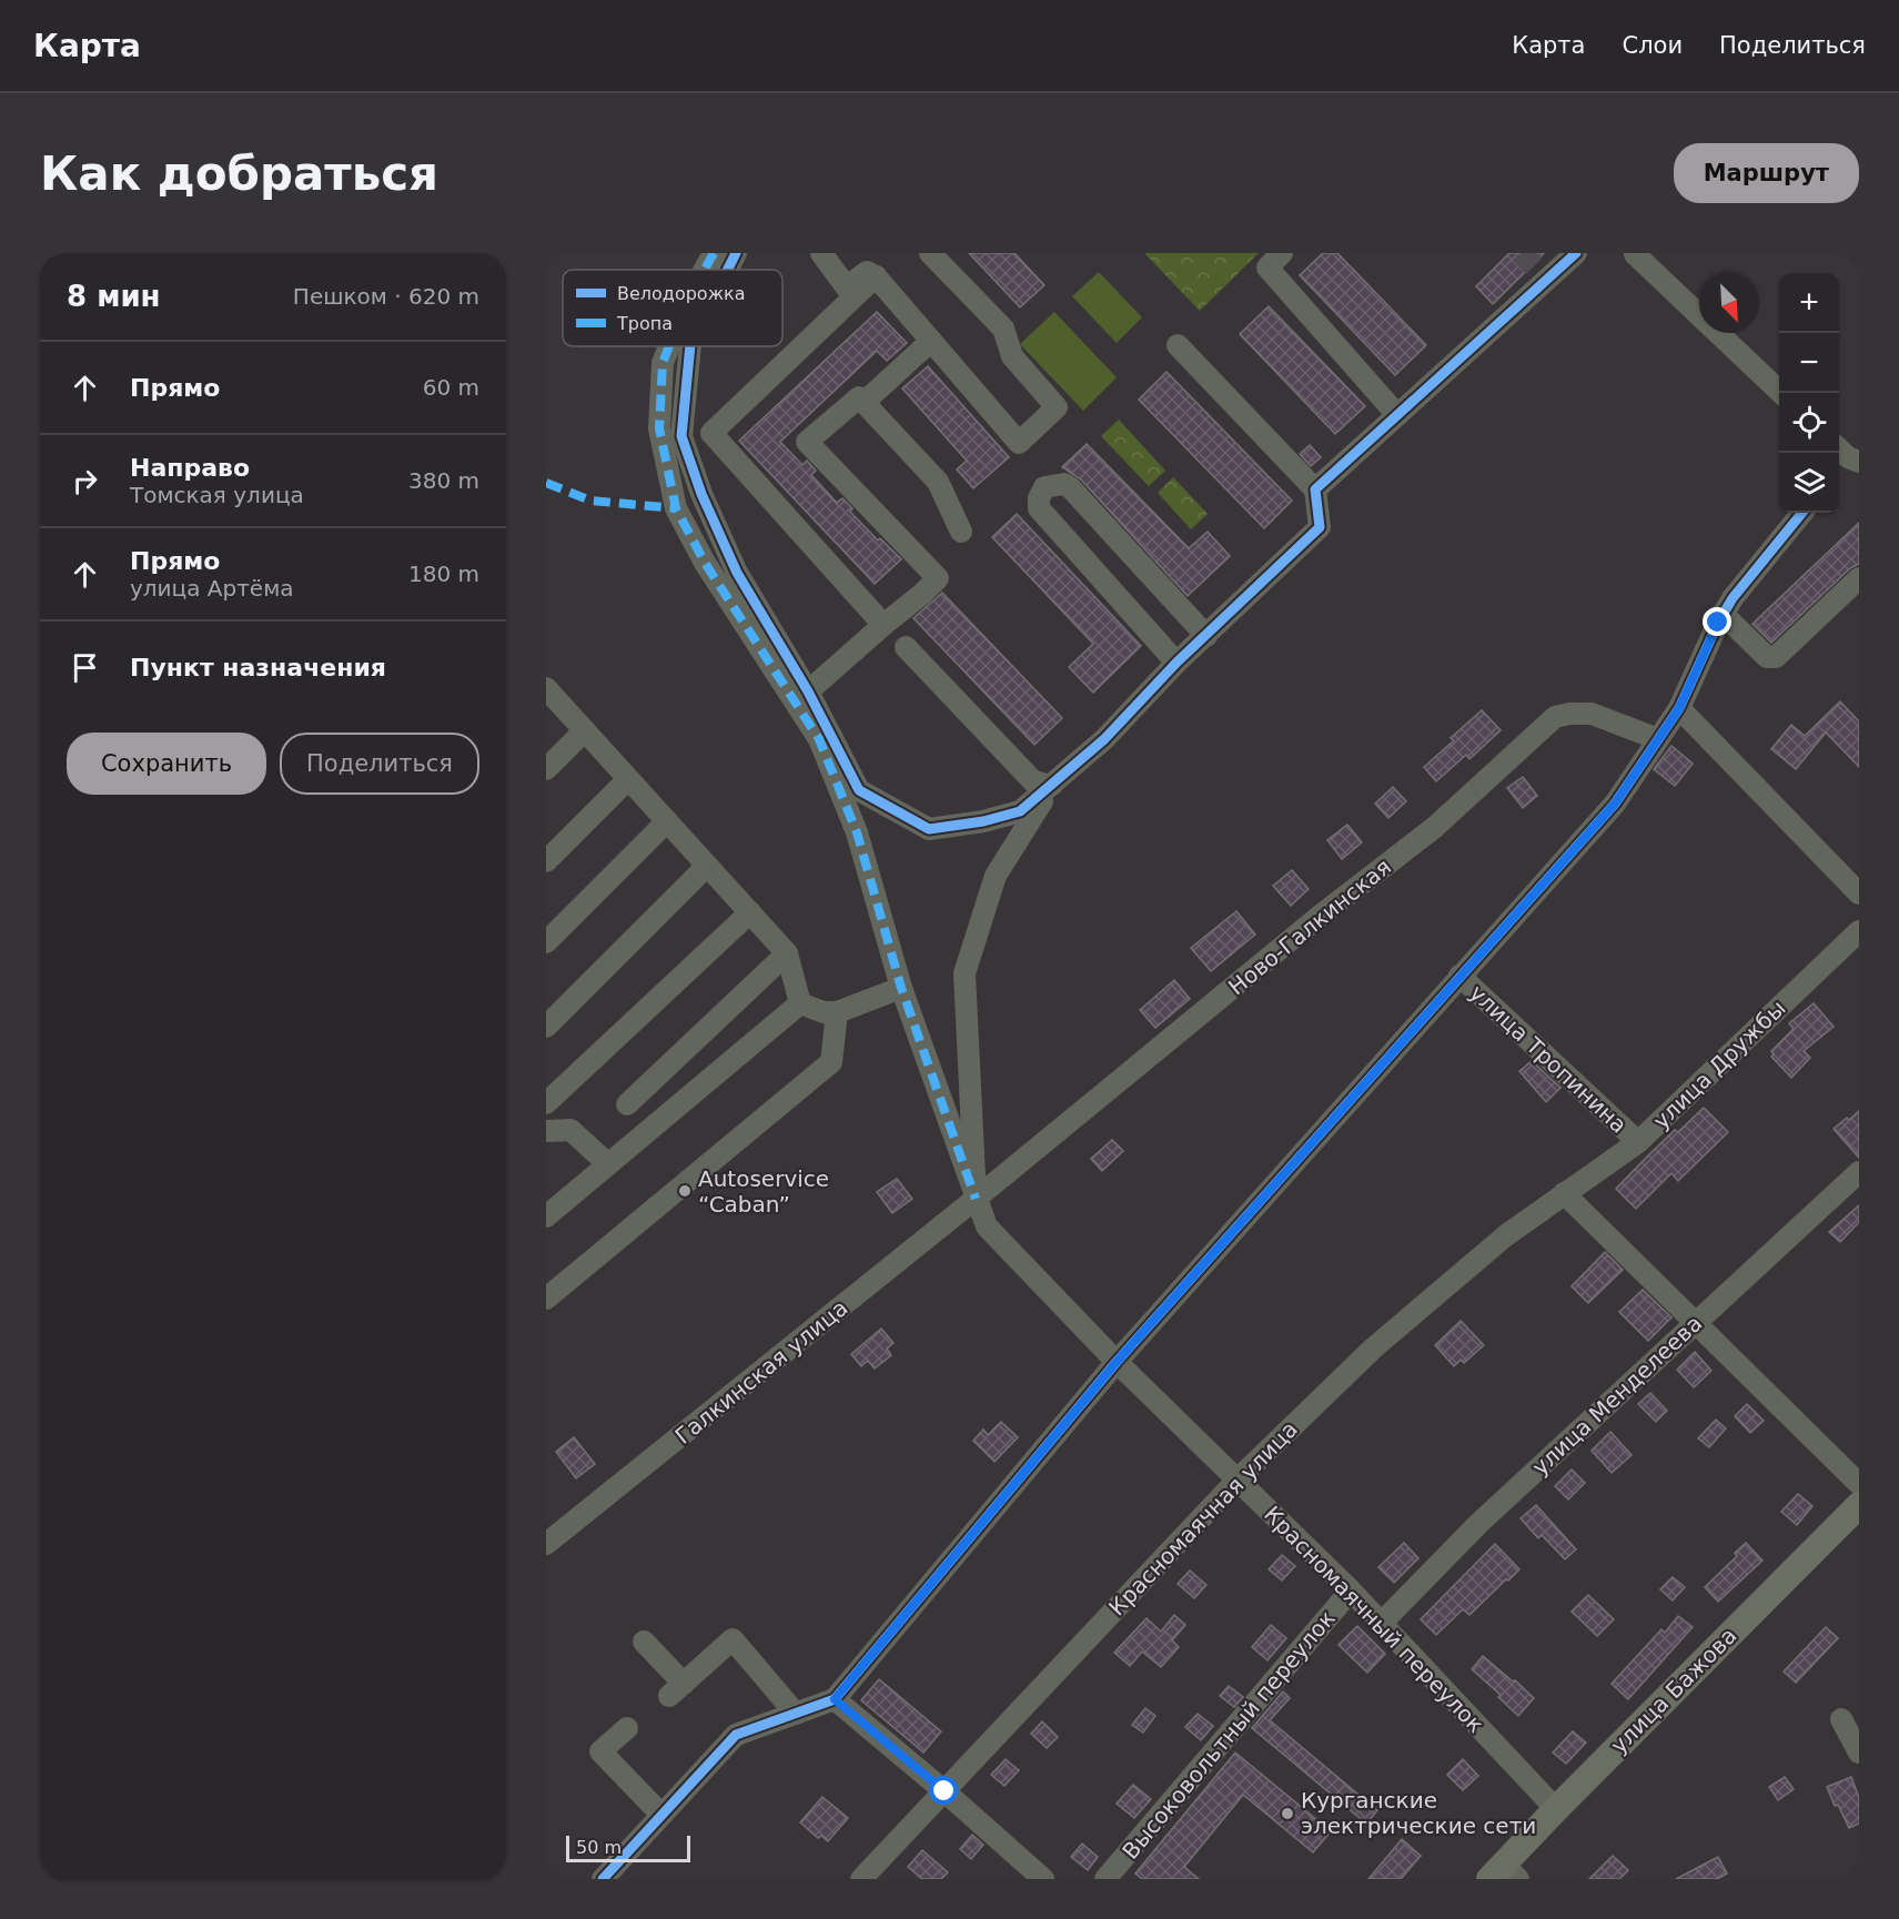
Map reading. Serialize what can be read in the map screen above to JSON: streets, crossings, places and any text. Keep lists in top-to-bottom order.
{
  "streets": {
    "main road": ["улица Бажова"],
    "street": [
      "Ново-Галкинская",
      "улица Тропинина",
      "улица Дружбы",
      "Галкинская улица",
      "улица Менделеева",
      "Красномаячная улица",
      "Красномаячный переулок",
      "Высоковольтный переулок"
    ]
  },
  "crossings": [
    ["Ново-Галкинская", "Галкинская улица"],
    ["Ново-Галкинская", "Красномаячный переулок"],
    ["улица Тропинина", "улица Дружбы"],
    ["улица Дружбы", "Красномаячная улица"],
    ["Галкинская улица", "Красномаячный переулок"],
    ["улица Менделеева", "Красномаячный переулок"],
    ["Красномаячная улица", "Красномаячный переулок"],
    ["Красномаячный переулок", "улица Бажова"],
    ["Красномаячный переулок", "Высоковольтный переулок"]
  ],
  "places": ["Autoservice “Caban”", "Курганские электрические сети"],
  "legend": ["Велодорожка", "Тропа"],
  "scale_bar": "50 m",
  "north": "bottom right",
  "page": {
    "header": "Карта",
    "nav": ["Карта", "Слои", "Поделиться"],
    "buttons": [
      "Маршрут",
      ["Сохранить", "Поделиться"]
    ],
    "title": "Как добраться",
    "heading": ["8 мин", "Пешком · 620 m"],
    "map_buttons": ["+", "−"],
    "list": [
      ["Прямо", "60 m"],
      ["Направо", "Томская улица", "380 m"],
      ["Прямо", "улица Артёма", "180 m"],
      "Пункт назначения"
    ],
    "scale": "50 m"
  }
}
